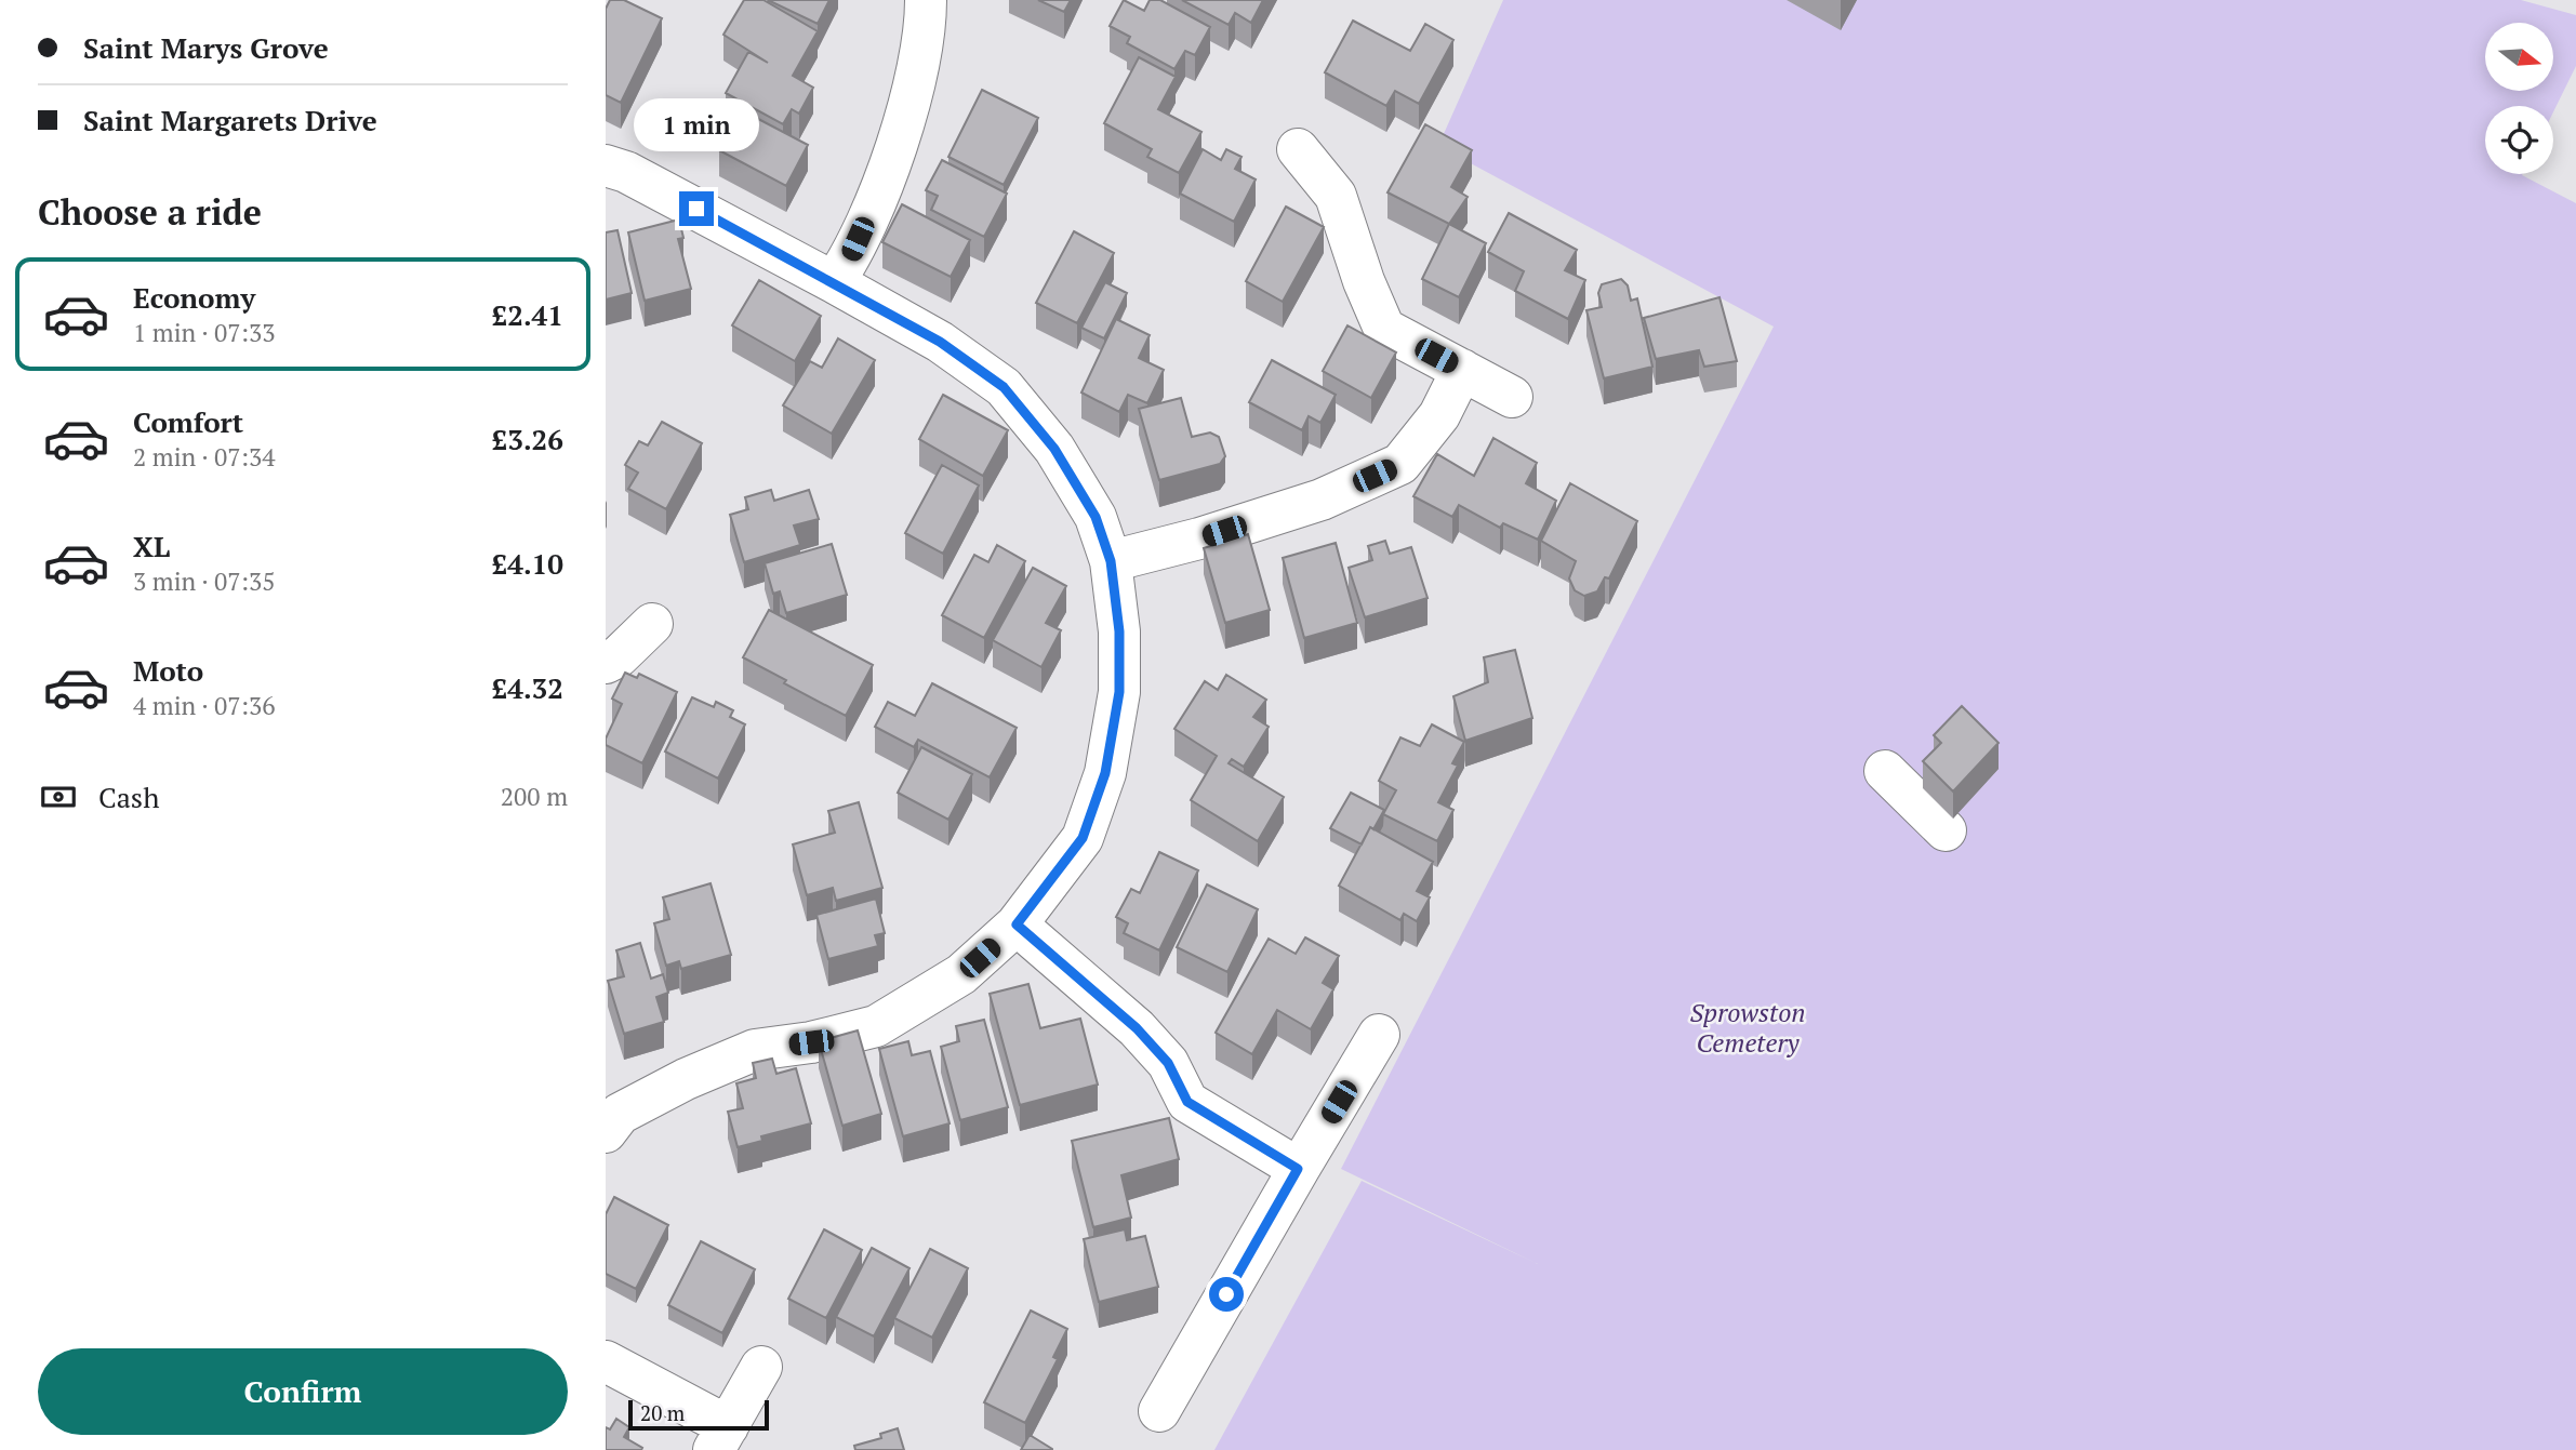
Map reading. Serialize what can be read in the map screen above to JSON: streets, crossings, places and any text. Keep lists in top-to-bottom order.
{
  "parks": ["Sprowston Cemetery"],
  "scale_bar": "20 m",
  "north": "right",
  "page": {
    "banner": ["Saint Marys Grove", "Saint Margarets Drive"],
    "bubble": "1 min",
    "heading": "Choose a ride",
    "list": [
      {
        "name": "Economy",
        "note": "1 min · 07:33",
        "value": "£2.41"
      },
      {
        "name": "Comfort",
        "note": "2 min · 07:34",
        "value": "£3.26"
      },
      {
        "name": "XL",
        "note": "3 min · 07:35",
        "value": "£4.10"
      },
      {
        "name": "Moto",
        "note": "4 min · 07:36",
        "value": "£4.32"
      }
    ],
    "pay": ["Cash", "200 m"],
    "buttons": "Confirm",
    "scale": "20 m"
  }
}
